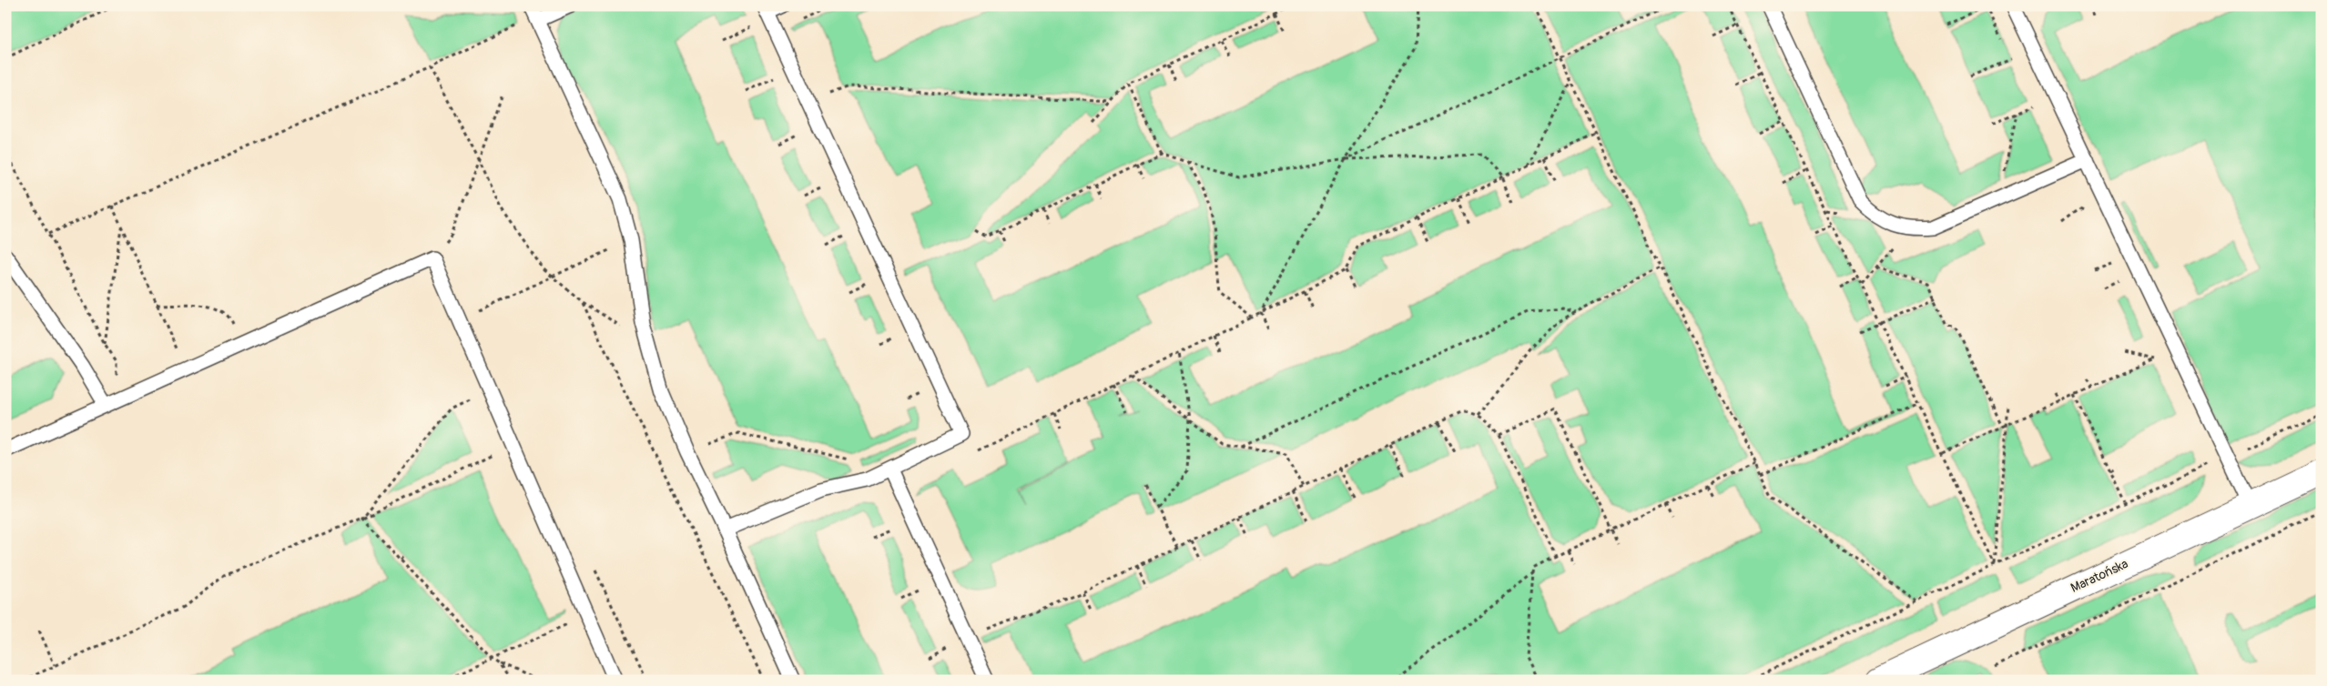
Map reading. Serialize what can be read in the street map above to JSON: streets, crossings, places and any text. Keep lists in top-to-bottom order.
{
  "streets": {
    "street": ["Maratońska"]
  }
}
